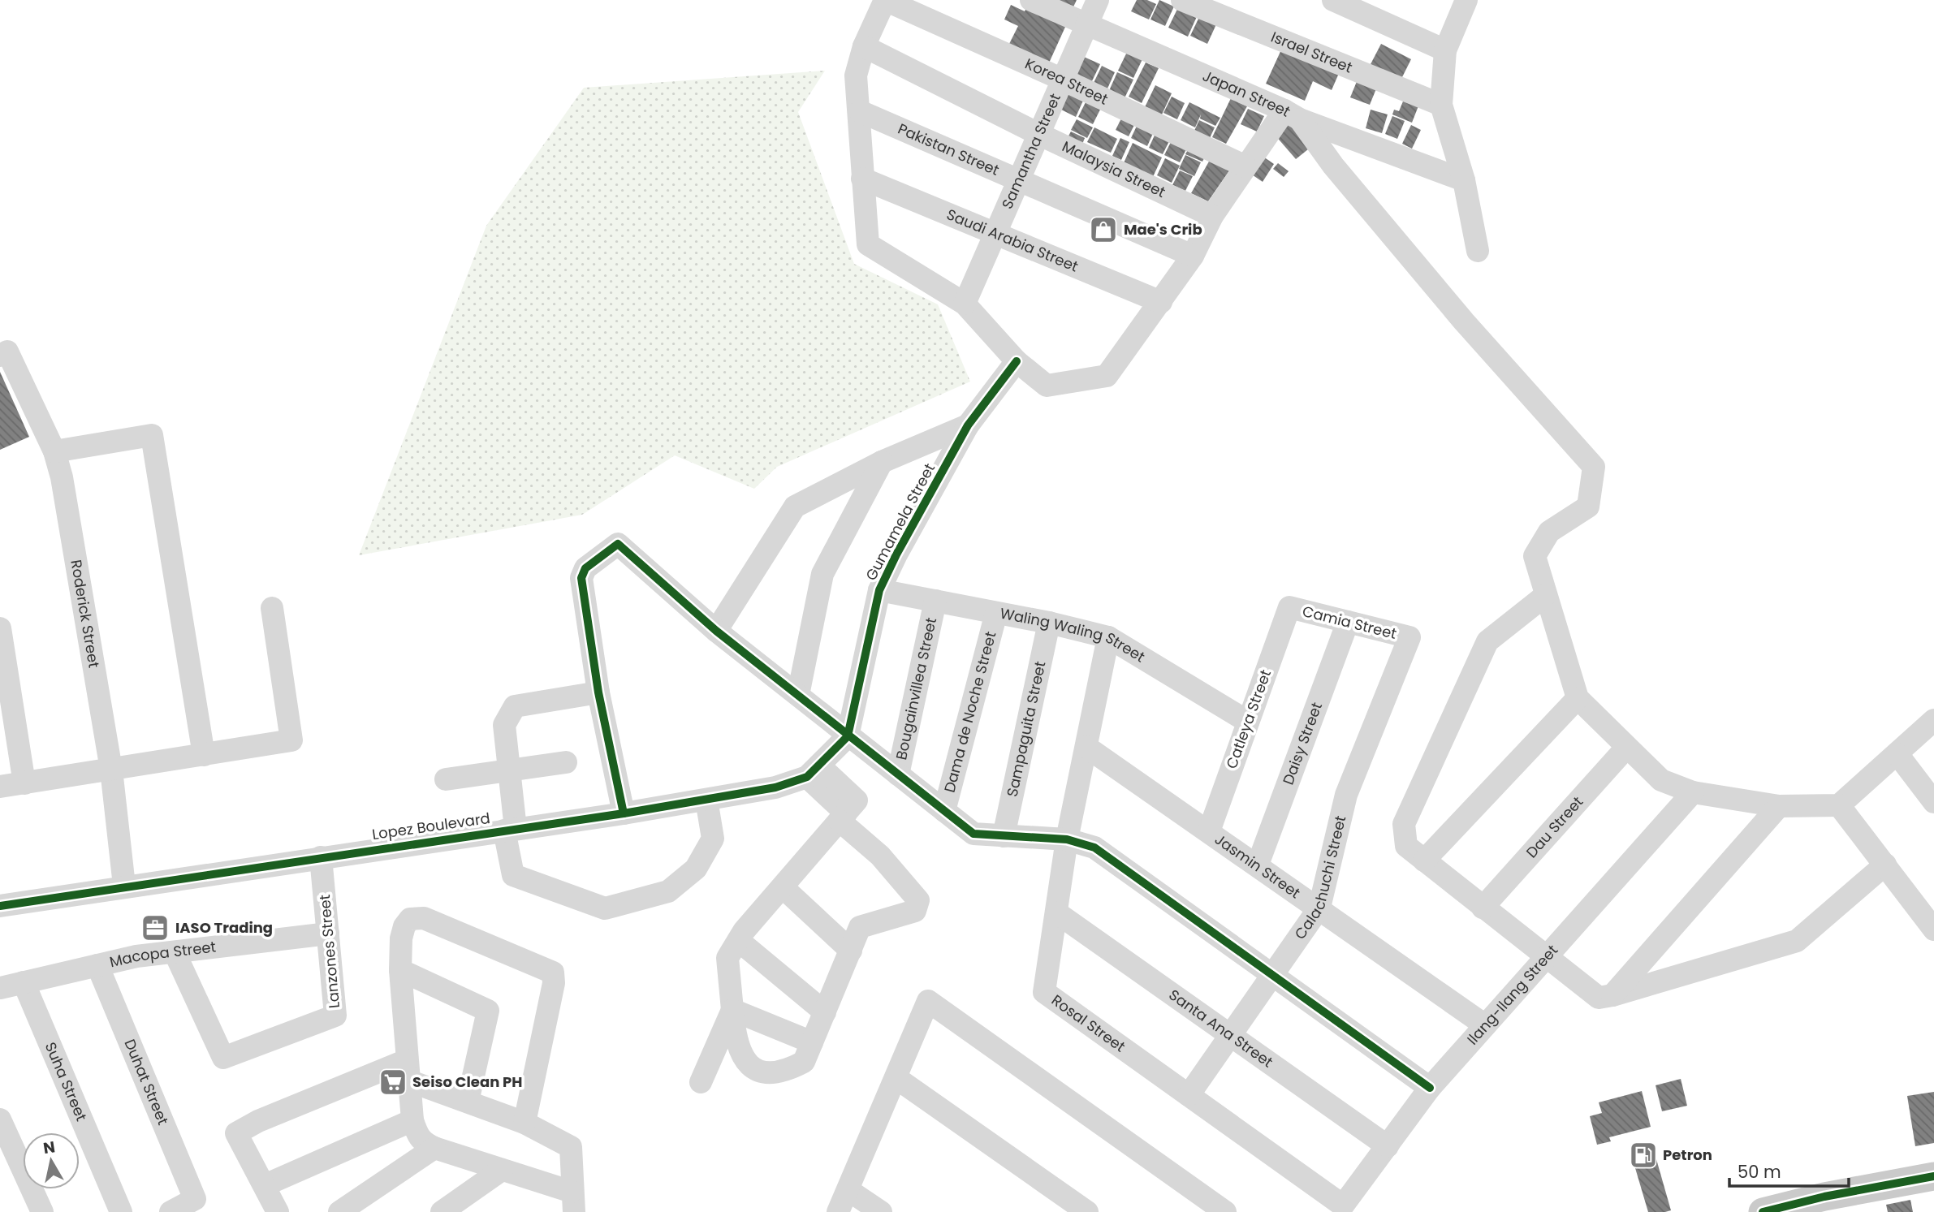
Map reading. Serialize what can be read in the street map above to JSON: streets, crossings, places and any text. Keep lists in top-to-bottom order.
{
  "streets": {
    "street": [
      "Israel Street",
      "Korea Street",
      "Japan Street",
      "Pakistan Street",
      "Samantha Street",
      "Malaysia Street",
      "Saudi Arabia Street",
      "Gumamela Street",
      "Roderick Street",
      "Camia Street",
      "Waling Waling Street",
      "Bougainvillea Street",
      "Dama de Noche Street",
      "Catleya Street",
      "Sampaguita Street",
      "Daisy Street",
      "Lopez Boulevard",
      "Dau Street",
      "Jasmin Street",
      "Calachuchi Street",
      "Lanzones Street",
      "Macopa Street",
      "Ilang-Ilang Street",
      "Rosal Street",
      "Santa Ana Street",
      "Suha Street",
      "Duhat Street"
    ]
  },
  "crossings": [
    ["Korea Street", "Samantha Street"],
    ["Japan Street", "Samantha Street"],
    ["Pakistan Street", "Samantha Street"],
    ["Samantha Street", "Malaysia Street"],
    ["Samantha Street", "Saudi Arabia Street"],
    ["Gumamela Street", "Waling Waling Street"],
    ["Gumamela Street", "Lopez Boulevard"],
    ["Roderick Street", "Lopez Boulevard"],
    ["Camia Street", "Catleya Street"],
    ["Camia Street", "Daisy Street"],
    ["Camia Street", "Calachuchi Street"],
    ["Waling Waling Street", "Bougainvillea Street"],
    ["Waling Waling Street", "Dama de Noche Street"],
    ["Waling Waling Street", "Catleya Street"],
    ["Waling Waling Street", "Sampaguita Street"],
    ["Waling Waling Street", "Rosal Street"],
    ["Catleya Street", "Jasmin Street"],
    ["Daisy Street", "Jasmin Street"],
    ["Lopez Boulevard", "Lanzones Street"],
    ["Jasmin Street", "Calachuchi Street"],
    ["Jasmin Street", "Ilang-Ilang Street"],
    ["Jasmin Street", "Rosal Street"],
    ["Calachuchi Street", "Rosal Street"],
    ["Calachuchi Street", "Santa Ana Street"],
    ["Lanzones Street", "Macopa Street"],
    ["Macopa Street", "Suha Street"],
    ["Macopa Street", "Duhat Street"],
    ["Ilang-Ilang Street", "Rosal Street"],
    ["Ilang-Ilang Street", "Santa Ana Street"],
    ["Rosal Street", "Santa Ana Street"]
  ],
  "places": {
    "shop": ["Mae's Crib"],
    "office": ["IASO Trading"],
    "supermarket": ["Seiso Clean PH"],
    "fuel station": ["Petron"]
  },
  "scale_bar": "50 m",
  "north": "top"
}
